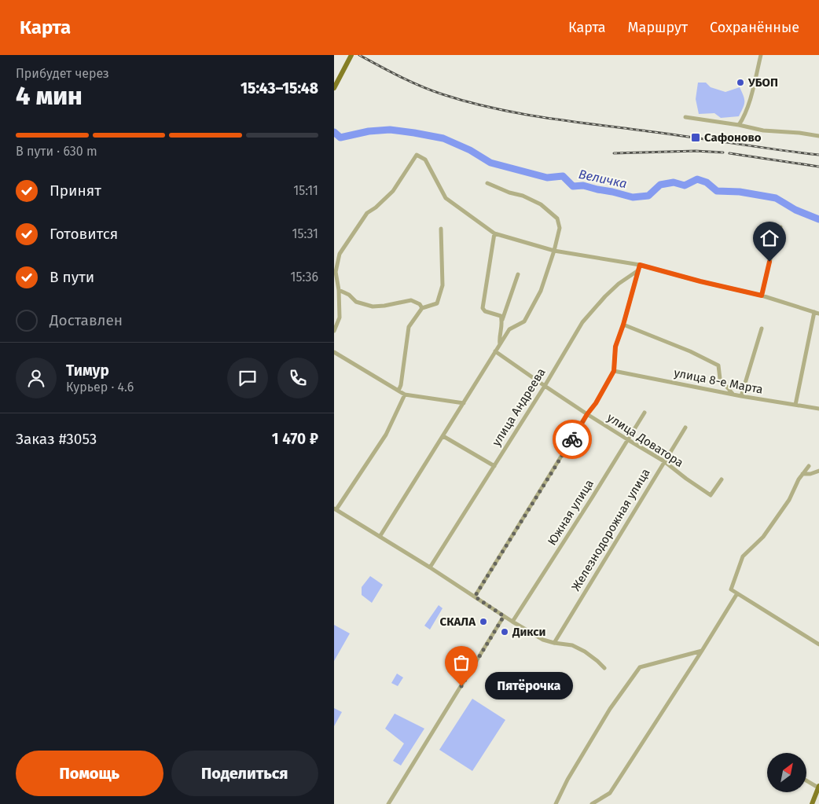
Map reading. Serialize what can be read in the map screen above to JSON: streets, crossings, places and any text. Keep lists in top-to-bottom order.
{
  "streets": {
    "street": [
      "улица 8-е Марта",
      "улица Андреева",
      "улица Доватора",
      "Южная улица",
      "Железнодорожная улица"
    ]
  },
  "crossings": [
    ["улица Андреева", "улица Доватора"],
    ["улица Доватора", "Южная улица"],
    ["улица Доватора", "Железнодорожная улица"]
  ],
  "water": ["Величка"],
  "places": {
    "other": [
      "УБОП",
      "СКАЛА",
      "Дикси",
      "Пятёрочка"
    ],
    "transit": ["Сафоново"]
  },
  "north": "top right",
  "page": {
    "header": "Карта",
    "nav": ["Карта", "Маршрут", "Сохранённые"],
    "heading": ["4 мин", "Прибудет через", "15:43–15:48"],
    "panel": [
      "Тимур",
      "Курьер · 4.6",
      "Заказ #3053",
      "1 470 ₽"
    ],
    "bar": "В пути · 630 m",
    "list": [
      ["Принят", "15:11"],
      ["Готовится", "15:31"],
      ["В пути", "15:36"],
      "Доставлен"
    ],
    "bubble": "Пятёрочка",
    "buttons": ["Помощь", "Поделиться"]
  }
}
